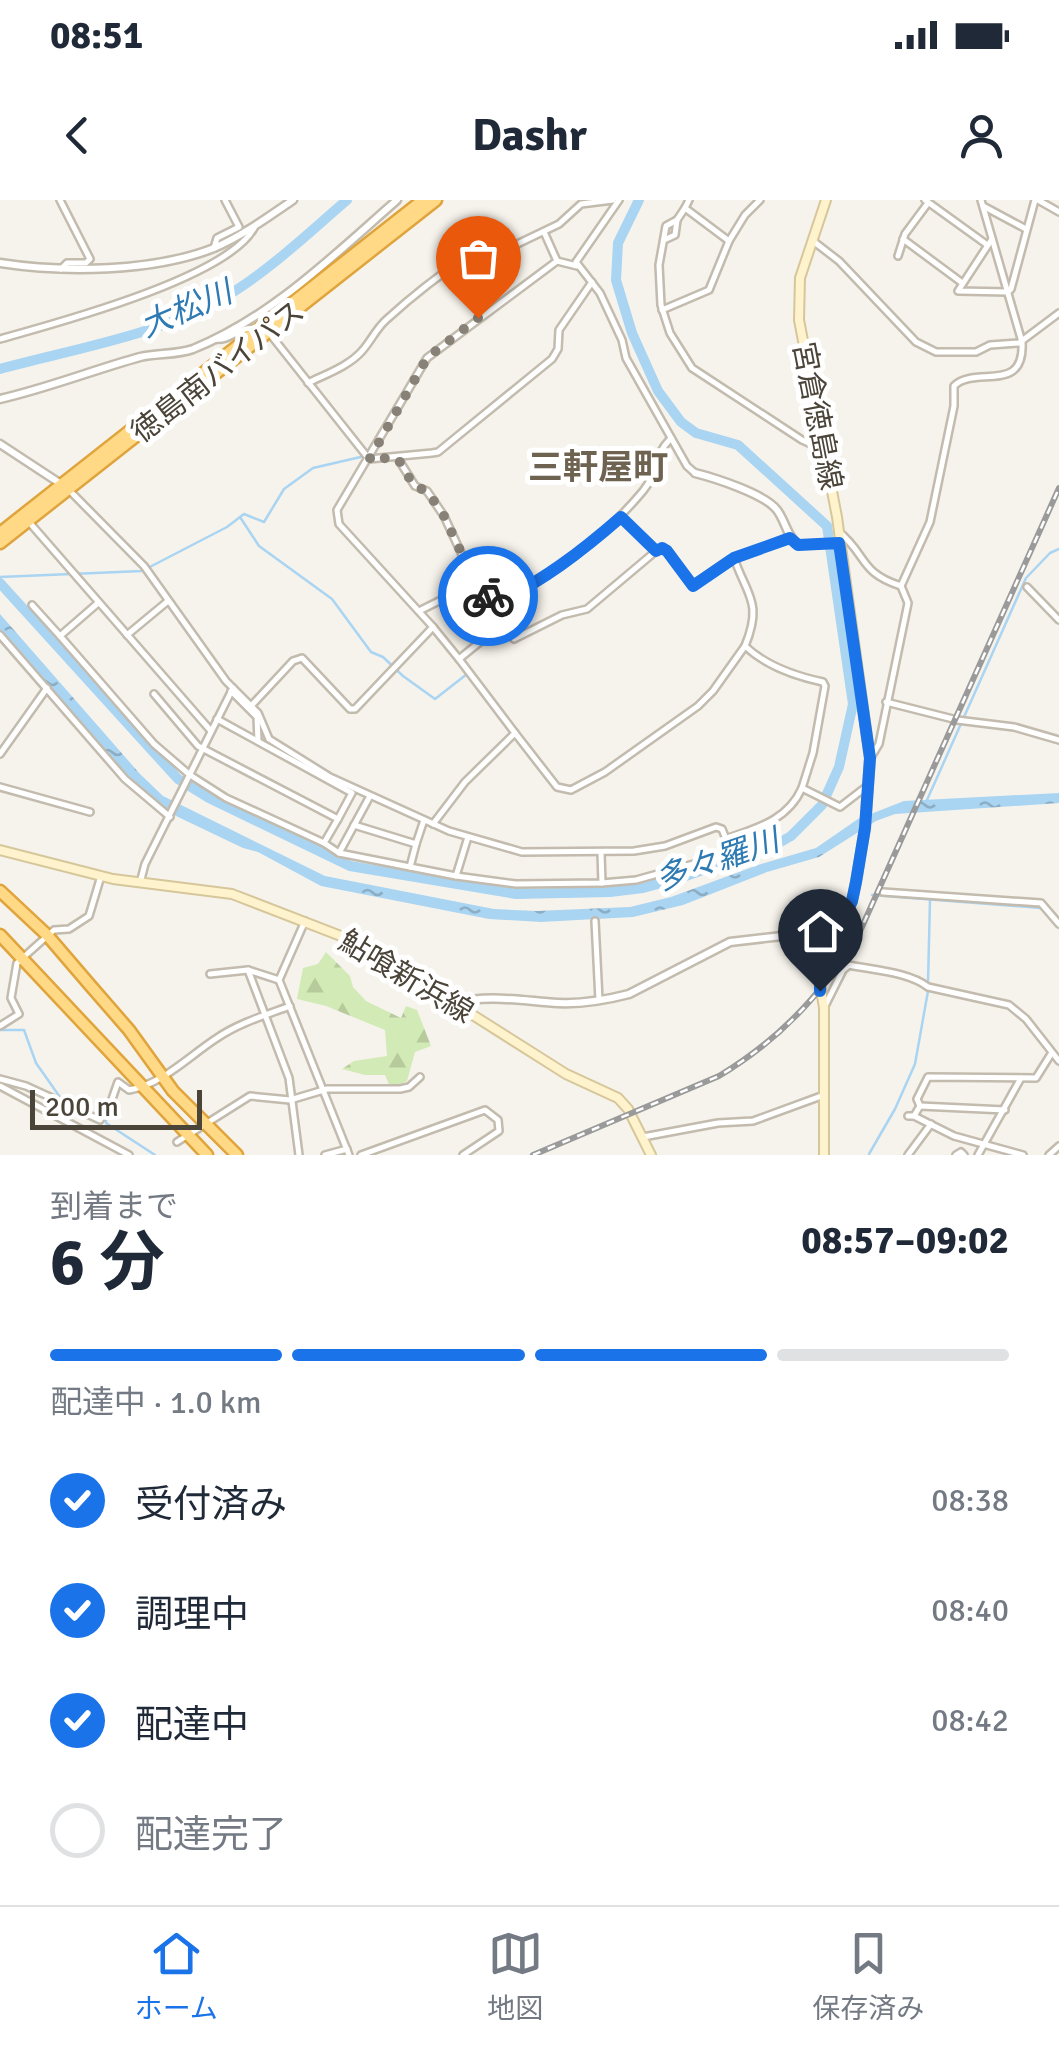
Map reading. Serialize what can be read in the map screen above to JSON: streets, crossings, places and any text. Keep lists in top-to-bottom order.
{
  "streets": {
    "highway": ["徳島南バイパス"],
    "main road": ["宮倉徳島線", "鮎喰新浜線"]
  },
  "districts": ["三軒屋町"],
  "water": ["大松川", "多々羅川"],
  "scale_bar": "200 m",
  "page": {
    "status": "08:51",
    "header": "Dashr",
    "scale": "200 m",
    "heading": ["6 分", "到着まで", "08:57–09:02"],
    "bar": "配達中 · 1.0 km",
    "list": [
      ["受付済み", "08:38"],
      ["調理中", "08:40"],
      ["配達中", "08:42"],
      "配達完了"
    ],
    "tabs": ["ホーム", "地図", "保存済み"]
  }
}
